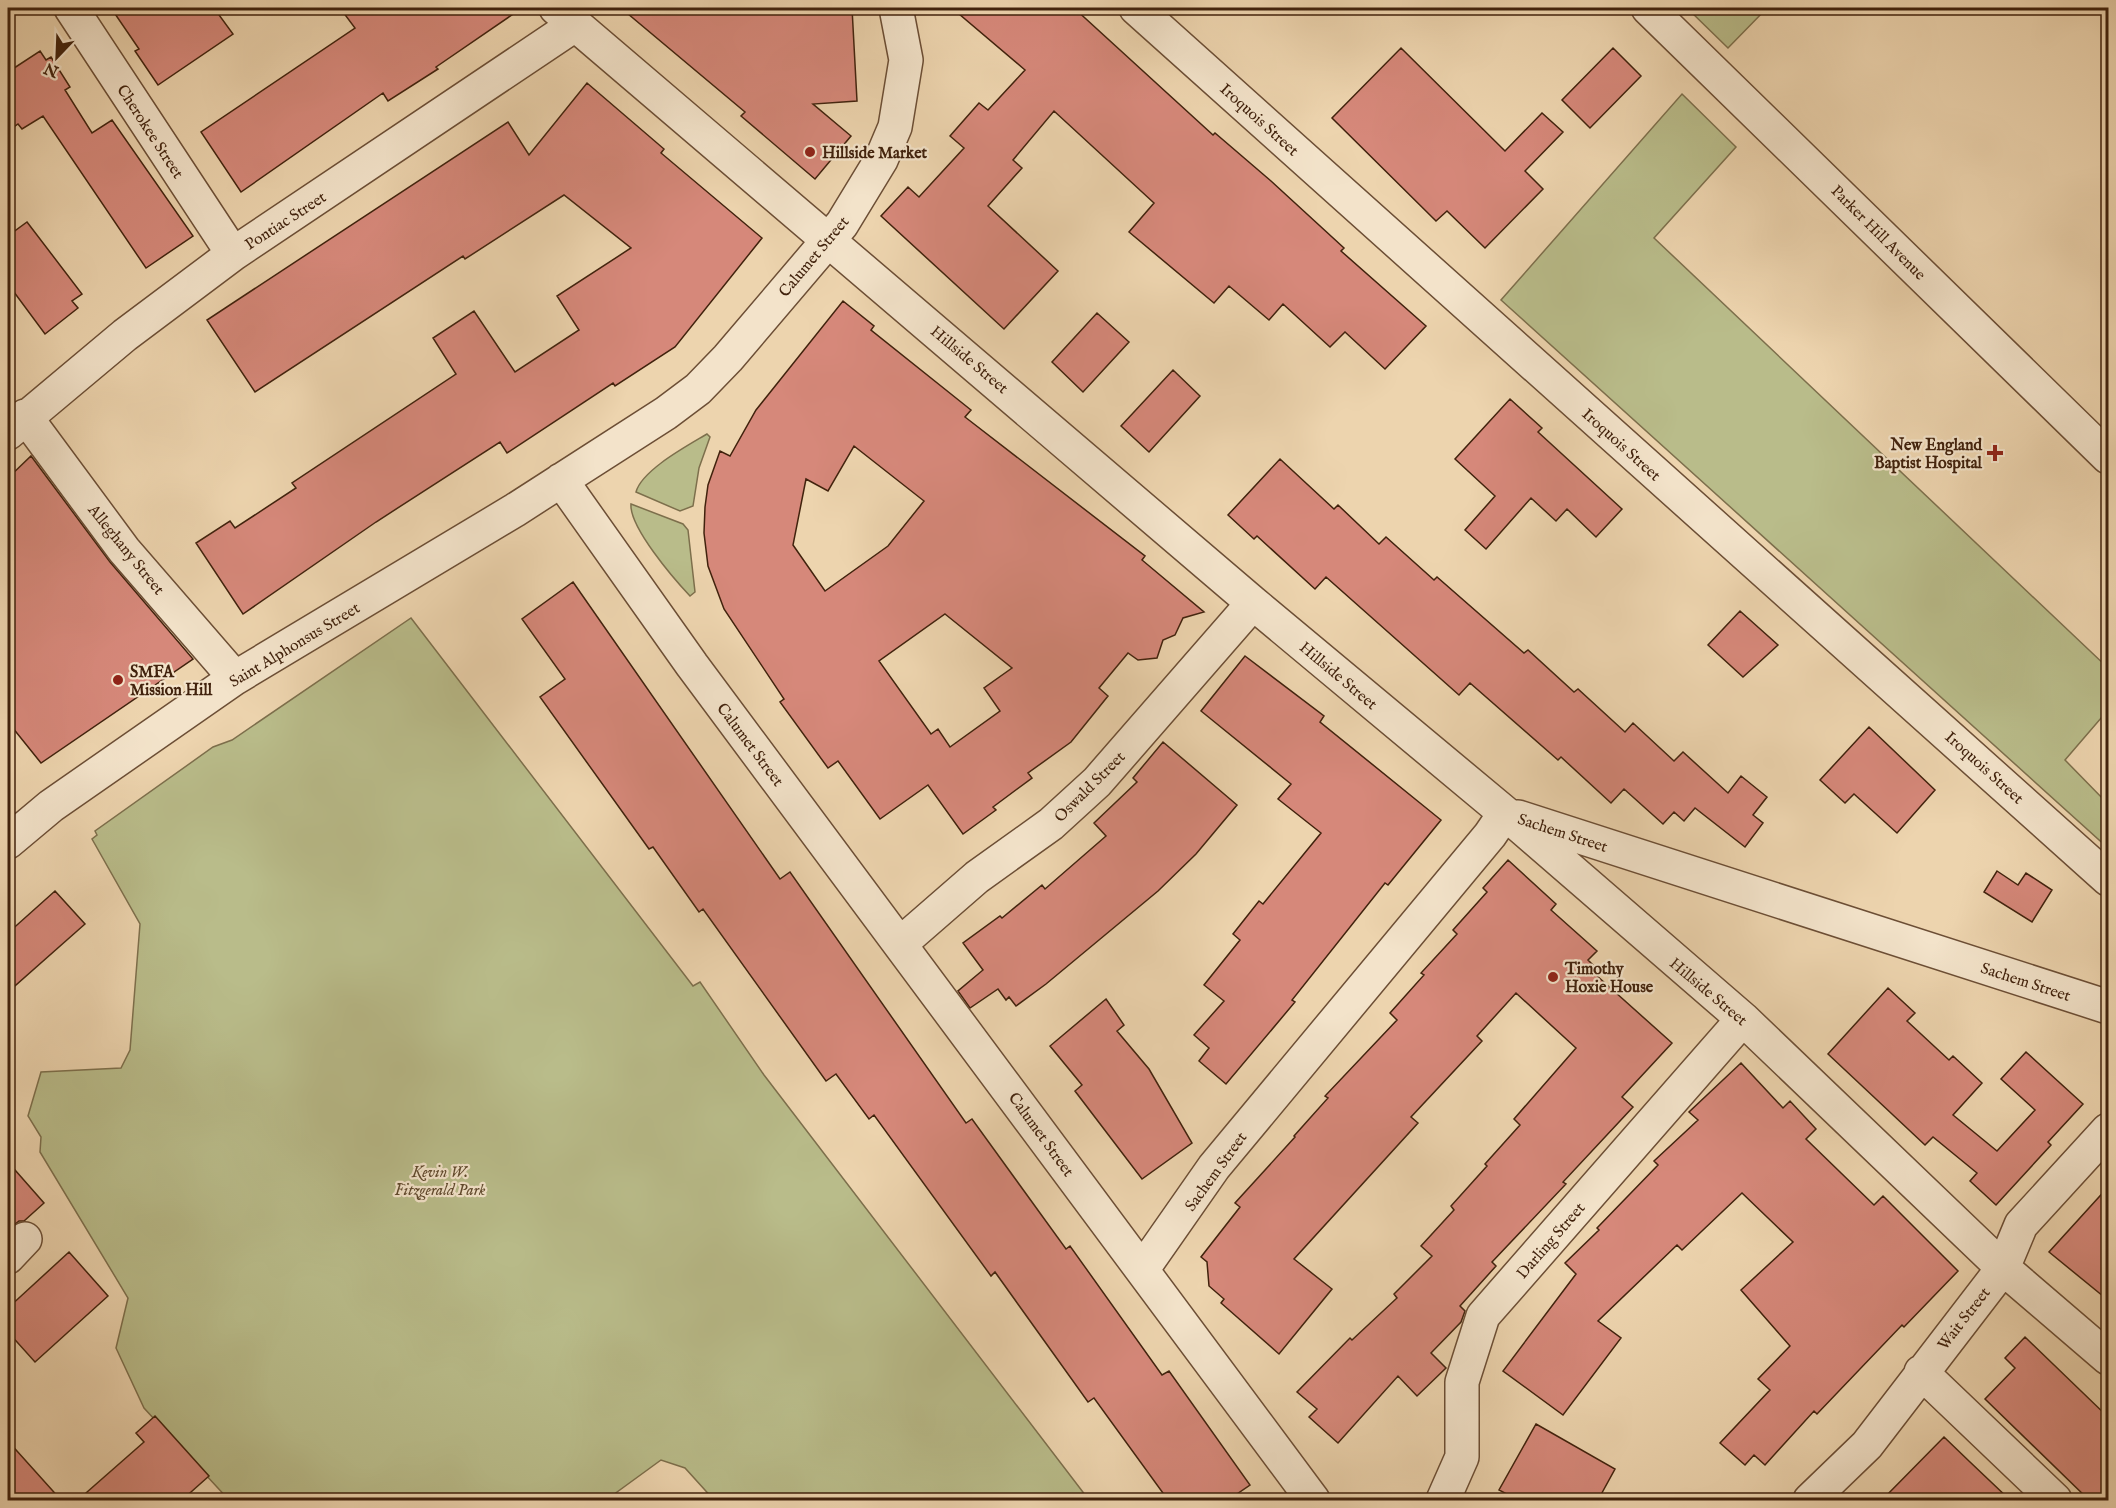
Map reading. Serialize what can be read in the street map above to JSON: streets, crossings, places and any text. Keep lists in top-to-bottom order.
{
  "streets": {
    "street": [
      "Iroquois Street",
      "Cherokee Street",
      "Pontiac Street",
      "Parker Hill Avenue",
      "Calumet Street",
      "Hillside Street",
      "Alleghany Street",
      "Saint Alphonsus Street",
      "Oswald Street",
      "Sachem Street",
      "Darling Street",
      "Wait Street"
    ]
  },
  "crossings": [
    ["Cherokee Street", "Pontiac Street"],
    ["Pontiac Street", "Hillside Street"],
    ["Pontiac Street", "Alleghany Street"],
    ["Calumet Street", "Hillside Street"],
    ["Calumet Street", "Saint Alphonsus Street"],
    ["Calumet Street", "Oswald Street"],
    ["Calumet Street", "Sachem Street"],
    ["Hillside Street", "Oswald Street"],
    ["Hillside Street", "Sachem Street"],
    ["Hillside Street", "Darling Street"],
    ["Hillside Street", "Wait Street"],
    ["Alleghany Street", "Saint Alphonsus Street"]
  ],
  "parks": ["Kevin W. Fitzgerald Park"],
  "places": {
    "other": ["Hillside Market", "SMFA Mission Hill", "Timothy Hoxie House"],
    "health": ["New England Baptist Hospital"]
  },
  "north": "bottom left"
}
